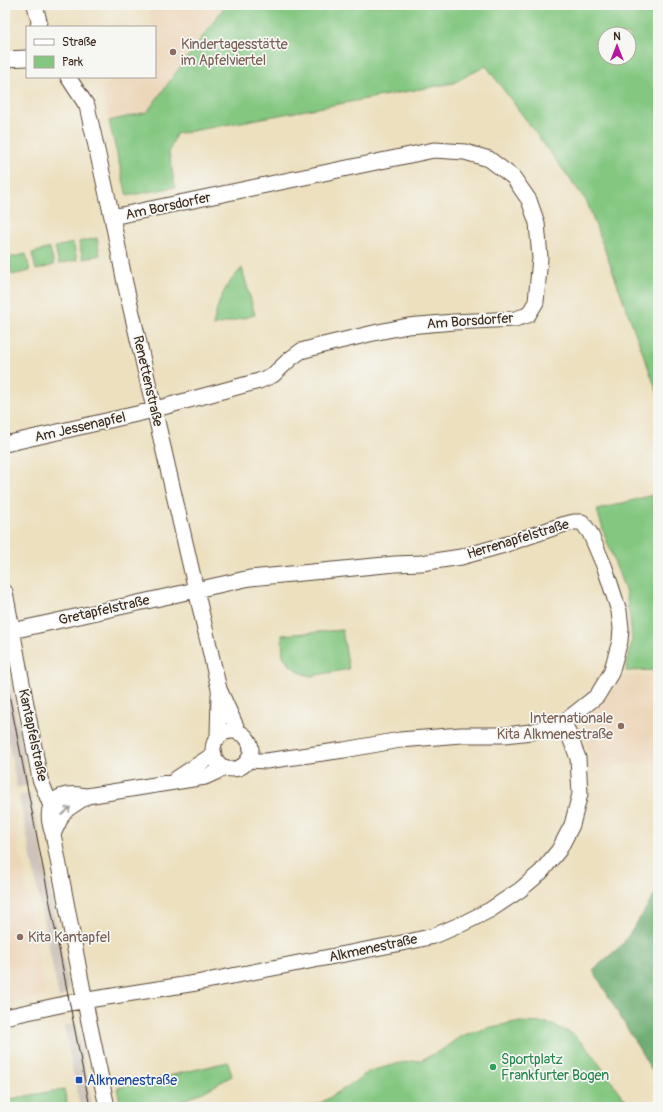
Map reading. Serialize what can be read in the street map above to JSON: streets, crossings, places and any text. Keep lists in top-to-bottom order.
{
  "streets": {
    "street": [
      "Am Borsdorfer",
      "Renettenstraße",
      "Am Jessenapfel",
      "Herrenapfelstraße",
      "Gretapfelstraße",
      "Kantapfelstraße",
      "Alkmenestraße"
    ]
  },
  "crossings": [
    ["Am Borsdorfer", "Renettenstraße"],
    ["Am Borsdorfer", "Am Jessenapfel"],
    ["Renettenstraße", "Am Jessenapfel"],
    ["Renettenstraße", "Herrenapfelstraße"],
    ["Renettenstraße", "Gretapfelstraße"],
    ["Herrenapfelstraße", "Gretapfelstraße"],
    ["Herrenapfelstraße", "Alkmenestraße"],
    ["Gretapfelstraße", "Kantapfelstraße"]
  ],
  "places": {
    "other": [
      "Kindertagesstätte im Apfelviertel",
      "Internationale Kita Alkmenestraße",
      "Kita Kantapfel",
      "Sportplatz Frankfurter Bogen"
    ],
    "transit": ["Alkmenestraße"]
  },
  "legend": ["Straße", "Park"],
  "north": "top"
}
